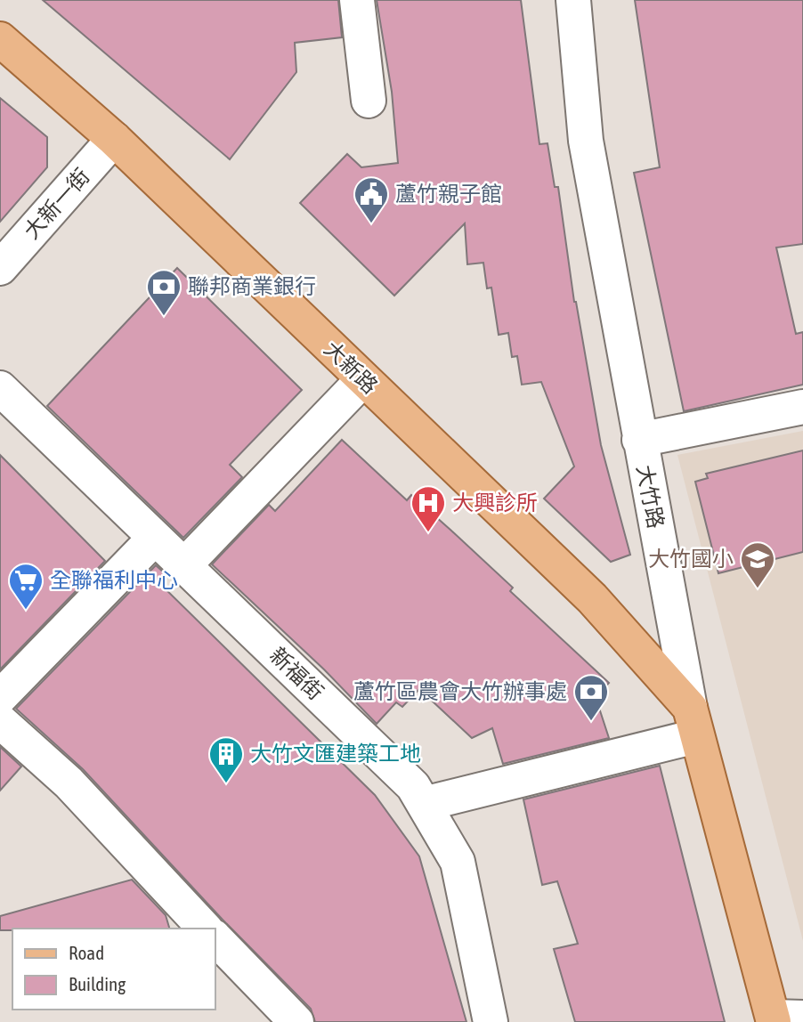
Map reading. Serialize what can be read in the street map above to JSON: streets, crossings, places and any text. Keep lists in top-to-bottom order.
{
  "streets": {
    "main road": ["大新路", "大竹路"],
    "street": ["大新一街", "新福街"]
  },
  "crossings": [
    ["大新一街", "大新路"],
    ["大新路", "大竹路"]
  ],
  "places": {
    "public building": ["蘆竹親子館"],
    "bank": ["聯邦商業銀行", "蘆竹區農會大竹辦事處"],
    "hospital": ["大興診所"],
    "school or university": ["大竹國小"],
    "supermarket": ["全聯福利中心"],
    "building": ["大竹文匯建築工地"]
  },
  "legend": ["Road", "Building"]
}
